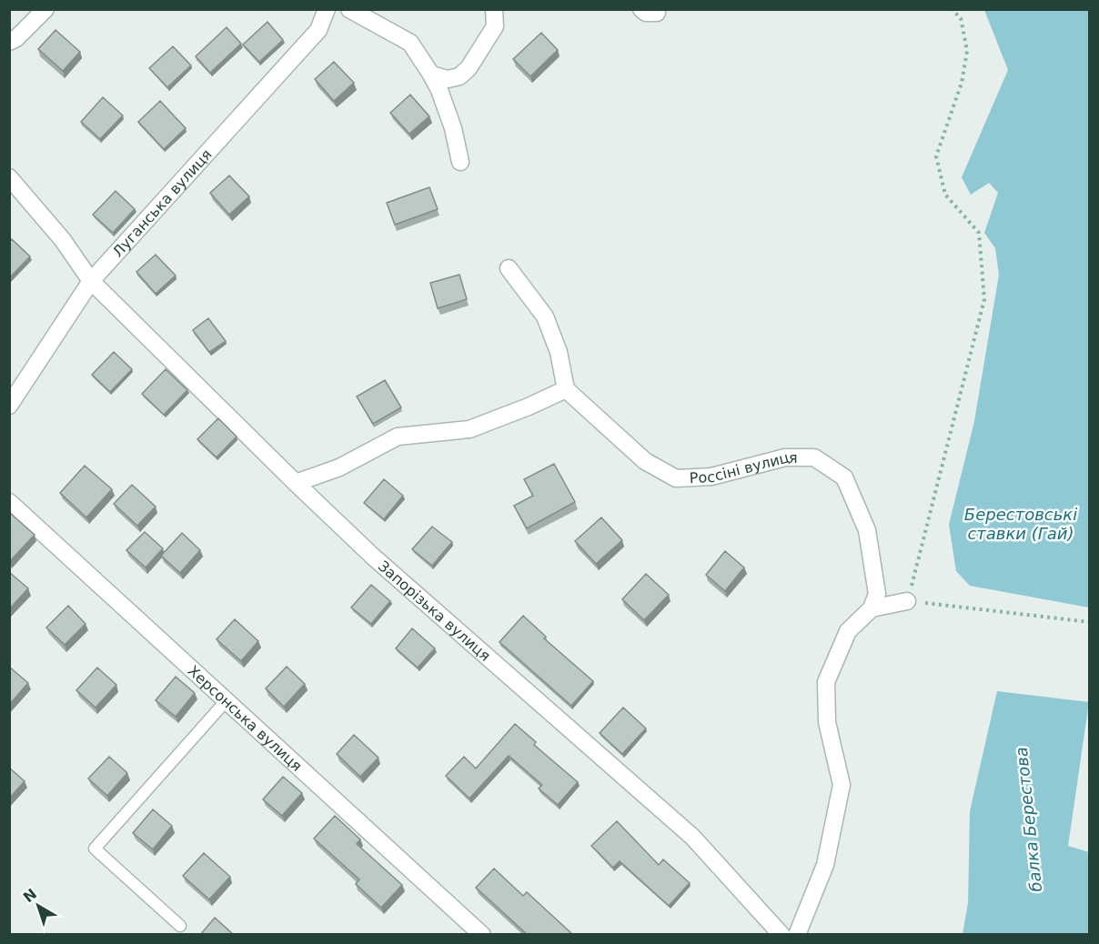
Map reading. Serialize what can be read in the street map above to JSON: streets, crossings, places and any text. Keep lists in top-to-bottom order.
{
  "streets": {
    "street": [
      "Луганська вулиця",
      "Россіні вулиця",
      "Запорізька вулиця",
      "Херсонська вулиця"
    ]
  },
  "crossings": [
    ["Луганська вулиця", "Запорізька вулиця"]
  ],
  "water": ["Берестовські ставки (Гай)", "балка Берестова"],
  "north": "top left"
}
